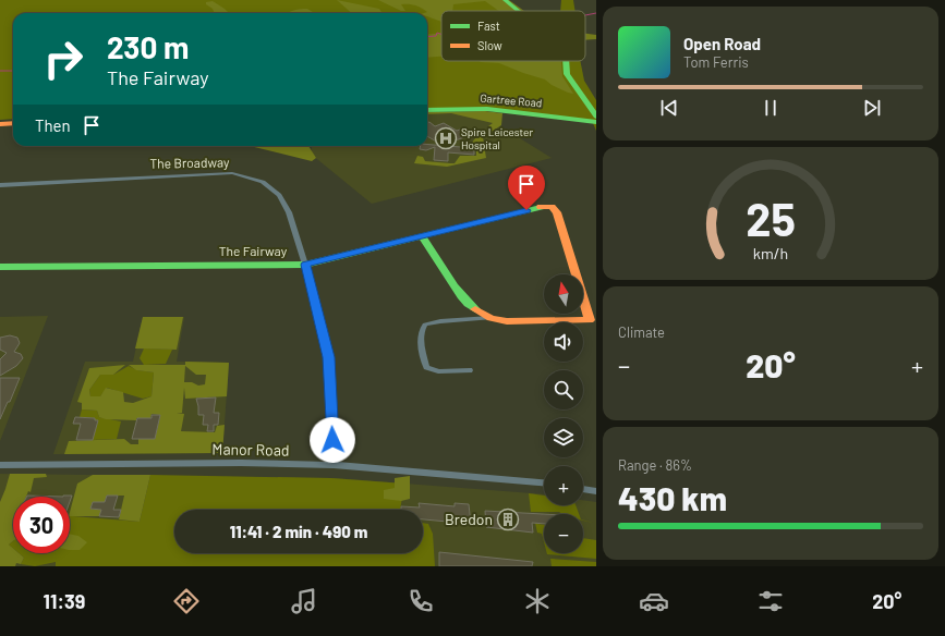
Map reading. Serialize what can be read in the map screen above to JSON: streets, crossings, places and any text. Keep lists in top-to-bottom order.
{
  "streets": {
    "street": [
      "Gartree Road",
      "The Broadway",
      "The Fairway",
      "Manor Road"
    ]
  },
  "crossings": [
    ["The Broadway", "The Fairway"],
    ["The Broadway", "Manor Road"]
  ],
  "places": {
    "hospital": ["Spire Leicester Hospital"],
    "building": ["Bredon"]
  },
  "legend": ["Fast", "Slow"],
  "north": "top",
  "page": {
    "turn": ["230 m", "The Fairway"],
    "song": ["Open Road", "Tom Ferris"],
    "then": "Then",
    "map_buttons": ["+", "−"],
    "tile": [
      "Climate",
      ["Range · 86%", "430 km"]
    ],
    "heat": ["−", "20°", "+"],
    "limit": "30",
    "trip": "11:41 · 2 min · 490 m",
    "tabs": ["11:39", "20°"],
    "gauge": ["25", "km/h"]
  }
}
